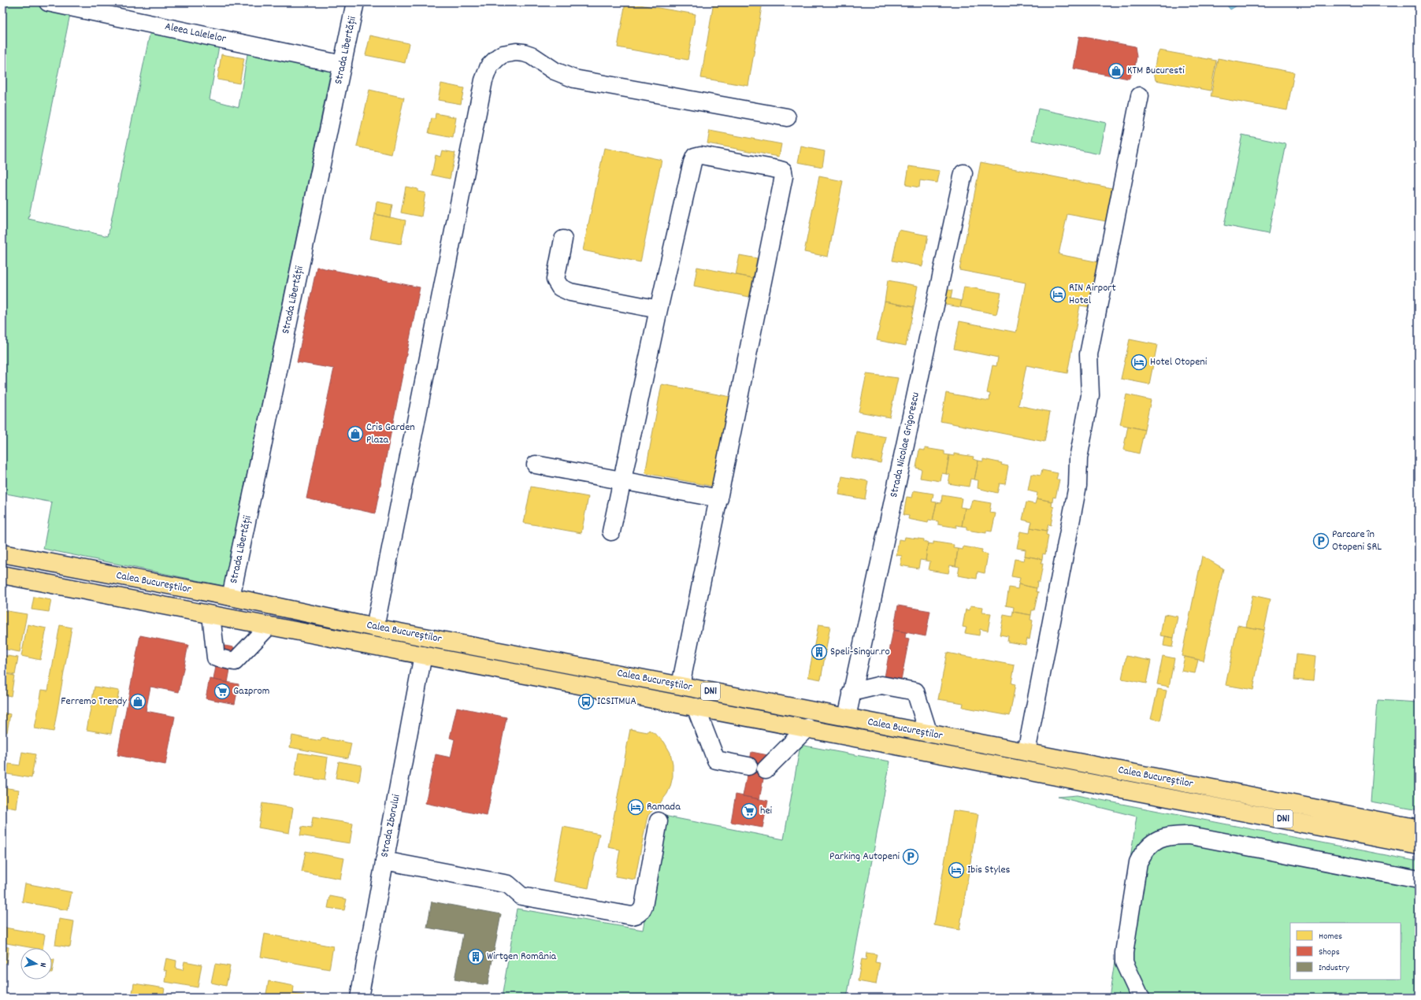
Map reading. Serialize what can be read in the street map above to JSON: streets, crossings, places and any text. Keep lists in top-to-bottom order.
{
  "streets": {
    "highway": ["Calea Bucureștilor", "DN1"],
    "street": [
      "Aleea Lalelelor",
      "Strada Libertății",
      "Strada Nicolae Grigorescu",
      "Strada Zborului"
    ]
  },
  "crossings": [
    ["Aleea Lalelelor", "Strada Libertății"],
    ["Strada Libertății", "Calea Bucureștilor"],
    ["Strada Nicolae Grigorescu", "Calea Bucureștilor"],
    ["Calea Bucureștilor", "Strada Zborului"]
  ],
  "places": {
    "shop": ["KTM Bucuresti", "Cris Garden Plaza", "Ferremo Trendy"],
    "hotel": [
      "RIN Airport Hotel",
      "Hotel Otopeni",
      "Ramada",
      "Ibis Styles"
    ],
    "parking": ["Parcare în Otopeni SRL", "Parking Autopeni"],
    "building": ["Speli-Singur.ro", "Wirtgen România"],
    "supermarket": ["Gazprom", "hei"],
    "bus stop": ["ICSITMUA"]
  },
  "legend": ["Homes", "Shops", "Industry"],
  "north": "right"
}
